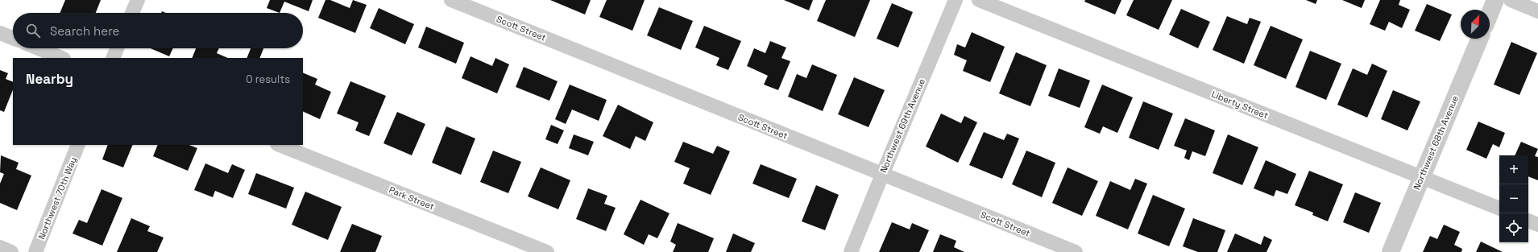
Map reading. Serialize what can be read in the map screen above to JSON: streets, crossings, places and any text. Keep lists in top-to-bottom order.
{
  "streets": {
    "street": [
      "Scott Street",
      "Liberty Street",
      "Northwest 69th Avenue",
      "Northwest 68th Avenue",
      "Northwest 70th Way",
      "Park Street"
    ]
  },
  "crossings": [
    ["Scott Street", "Northwest 69th Avenue"],
    ["Liberty Street", "Northwest 68th Avenue"]
  ],
  "north": "top right",
  "page": {
    "search": "Search here",
    "heading": ["Nearby", "0 results"],
    "map_buttons": ["+", "−"]
  }
}
